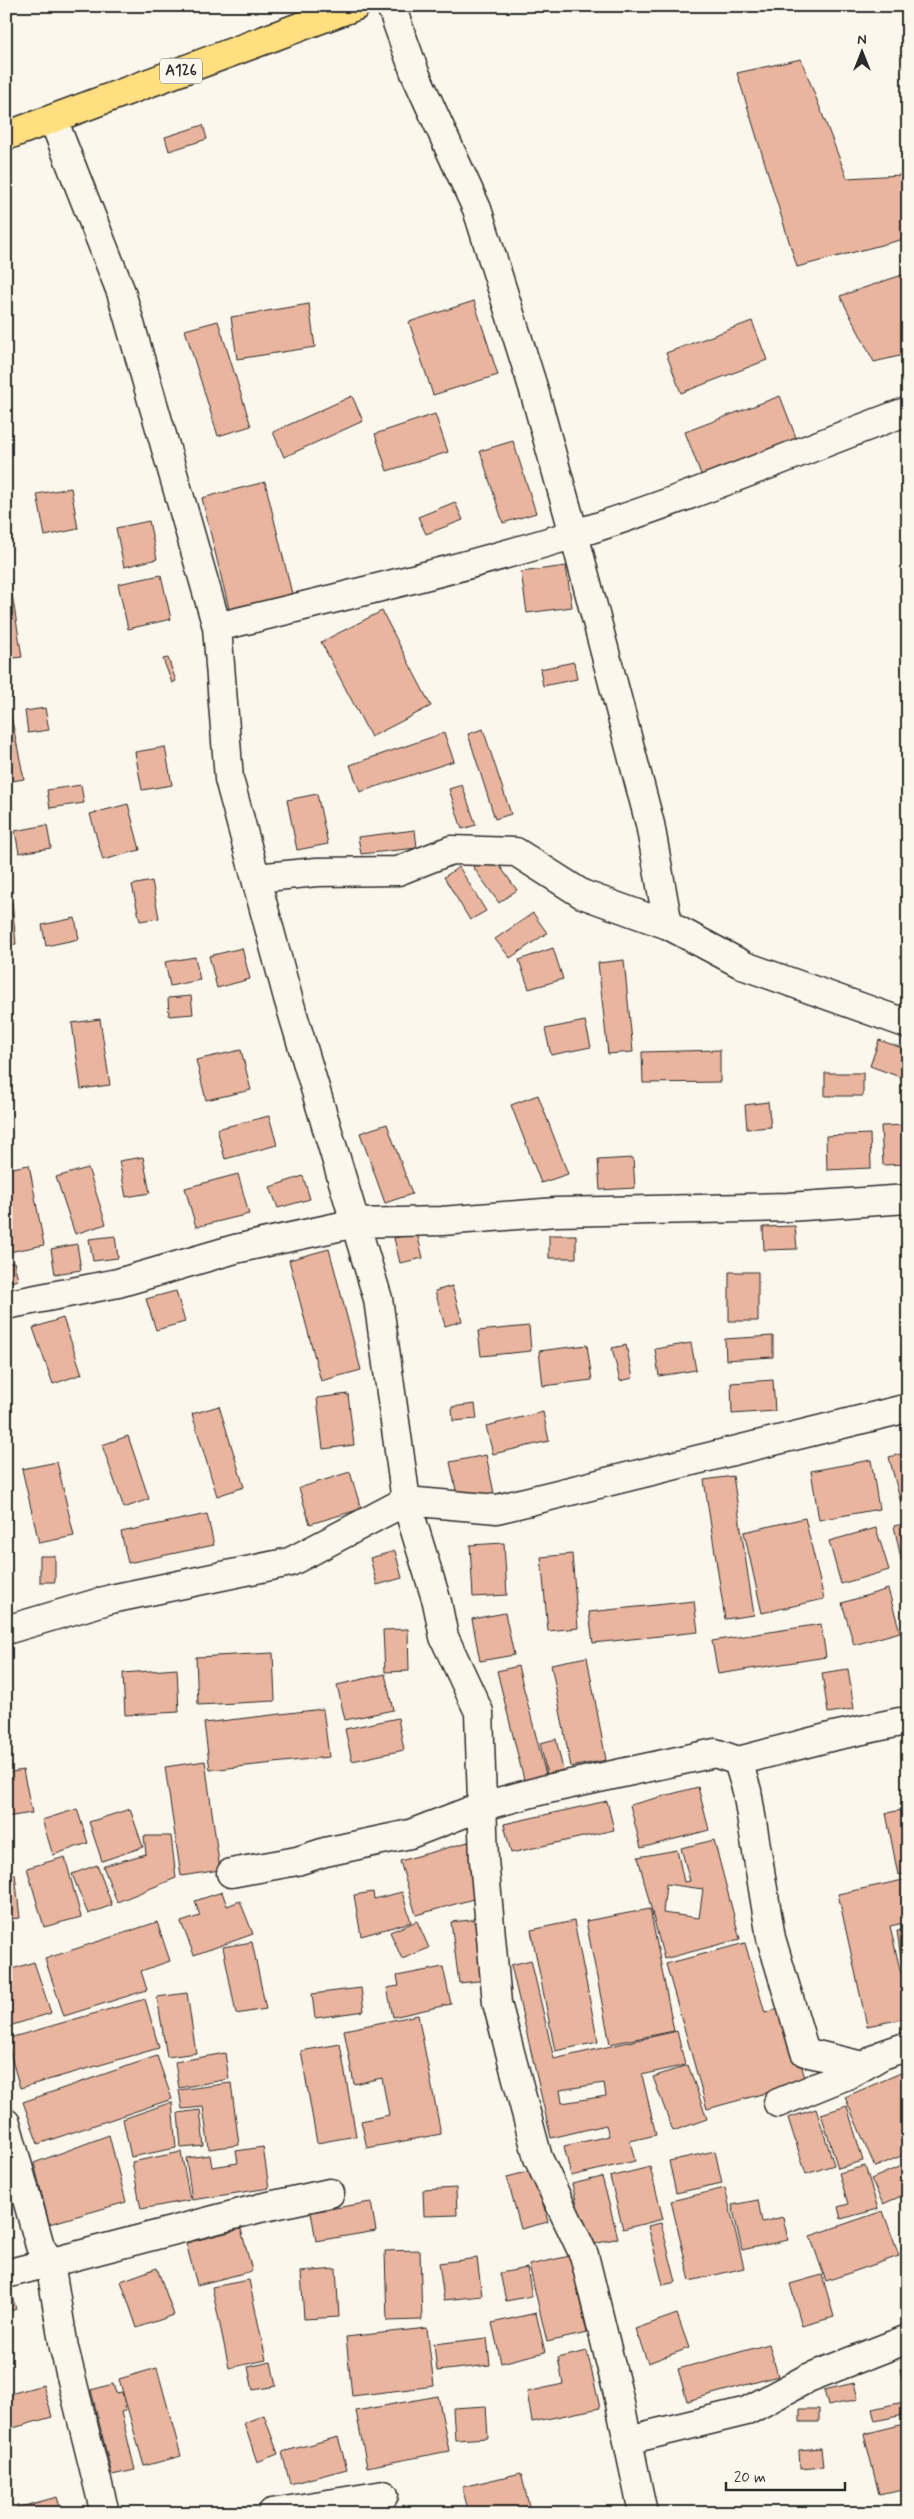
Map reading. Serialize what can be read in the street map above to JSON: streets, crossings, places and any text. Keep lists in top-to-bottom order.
{
  "streets": {
    "highway": ["A126"]
  },
  "scale_bar": "20 m",
  "north": "top"
}
